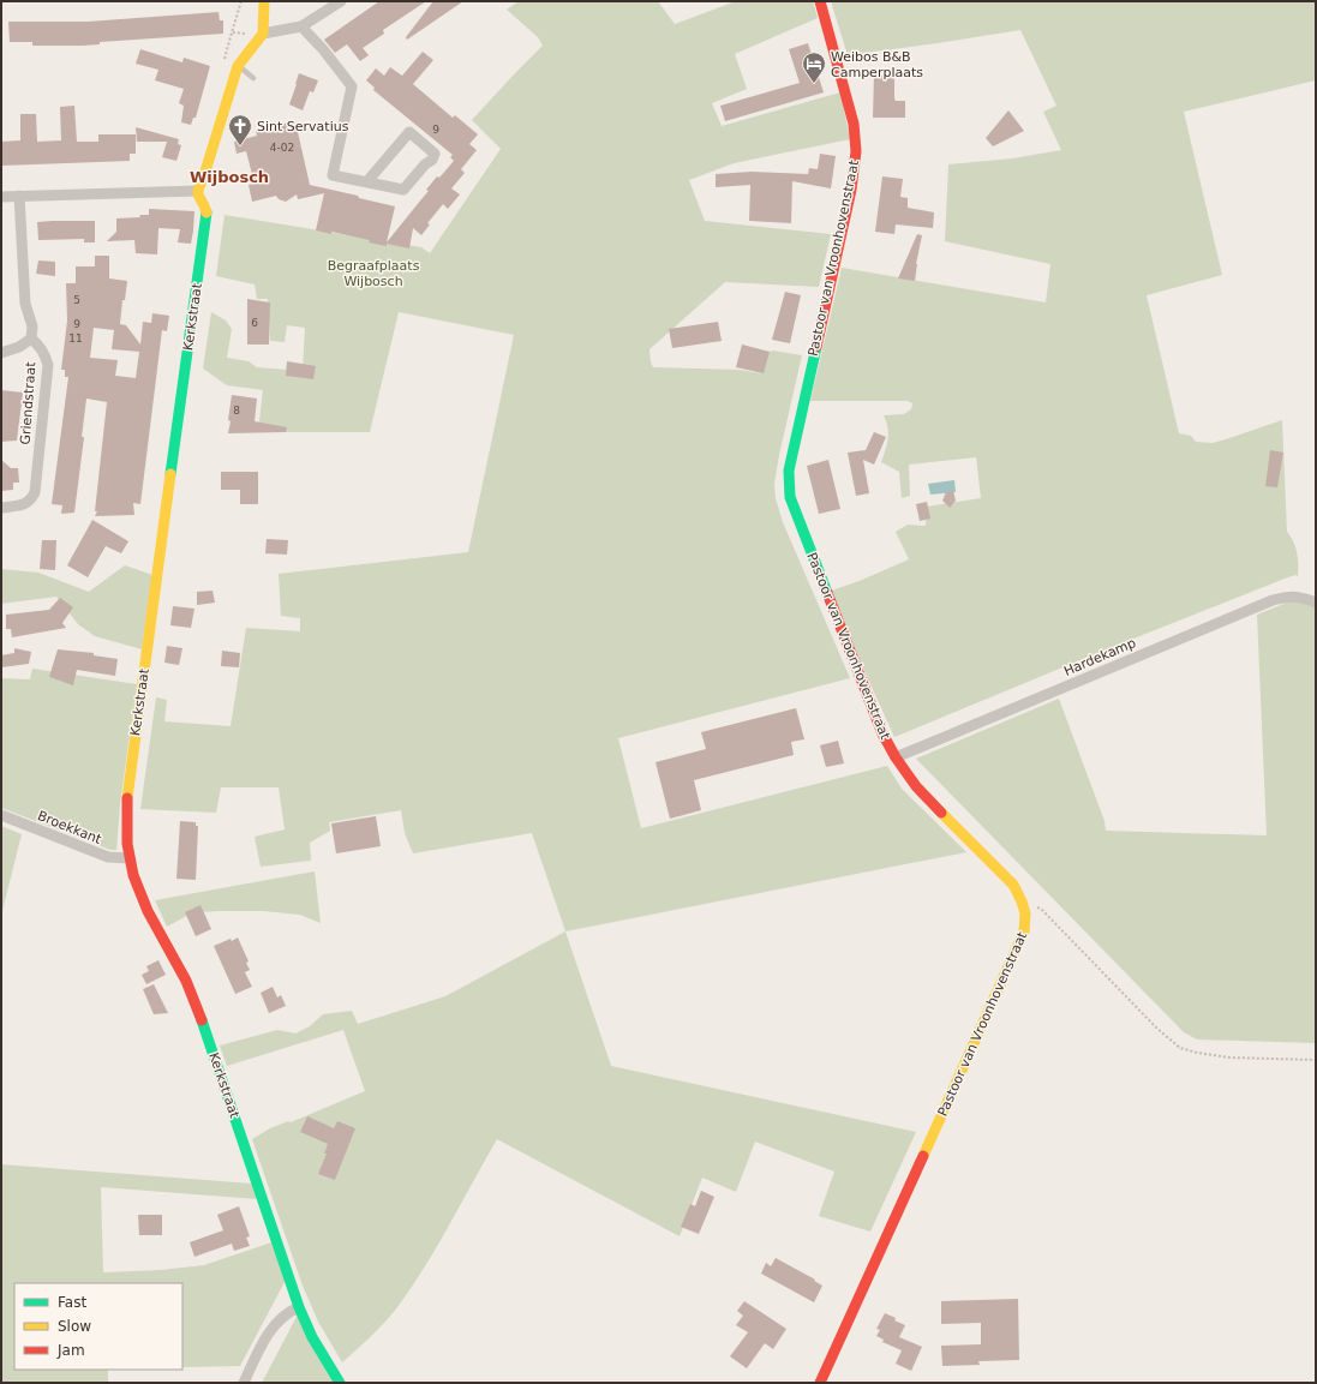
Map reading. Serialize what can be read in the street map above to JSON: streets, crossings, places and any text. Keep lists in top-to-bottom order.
{
  "streets": {
    "street": [
      "Pastoor van Vroonhovenstraat",
      "Kerkstraat",
      "Griendstraat",
      "Hardekamp",
      "Broekkant"
    ]
  },
  "crossings": [
    ["Pastoor van Vroonhovenstraat", "Hardekamp"],
    ["Kerkstraat", "Broekkant"]
  ],
  "districts": ["Wijbosch"],
  "parks": ["Begraafplaats Wijbosch"],
  "places": {
    "hotel": ["Weibos B&B Camperplaats"],
    "church": ["Sint Servatius"]
  },
  "house_numbers": [
    "9",
    "4-02",
    "5",
    "6",
    "9",
    "11",
    "8"
  ],
  "legend": ["Fast", "Slow", "Jam"]
}
